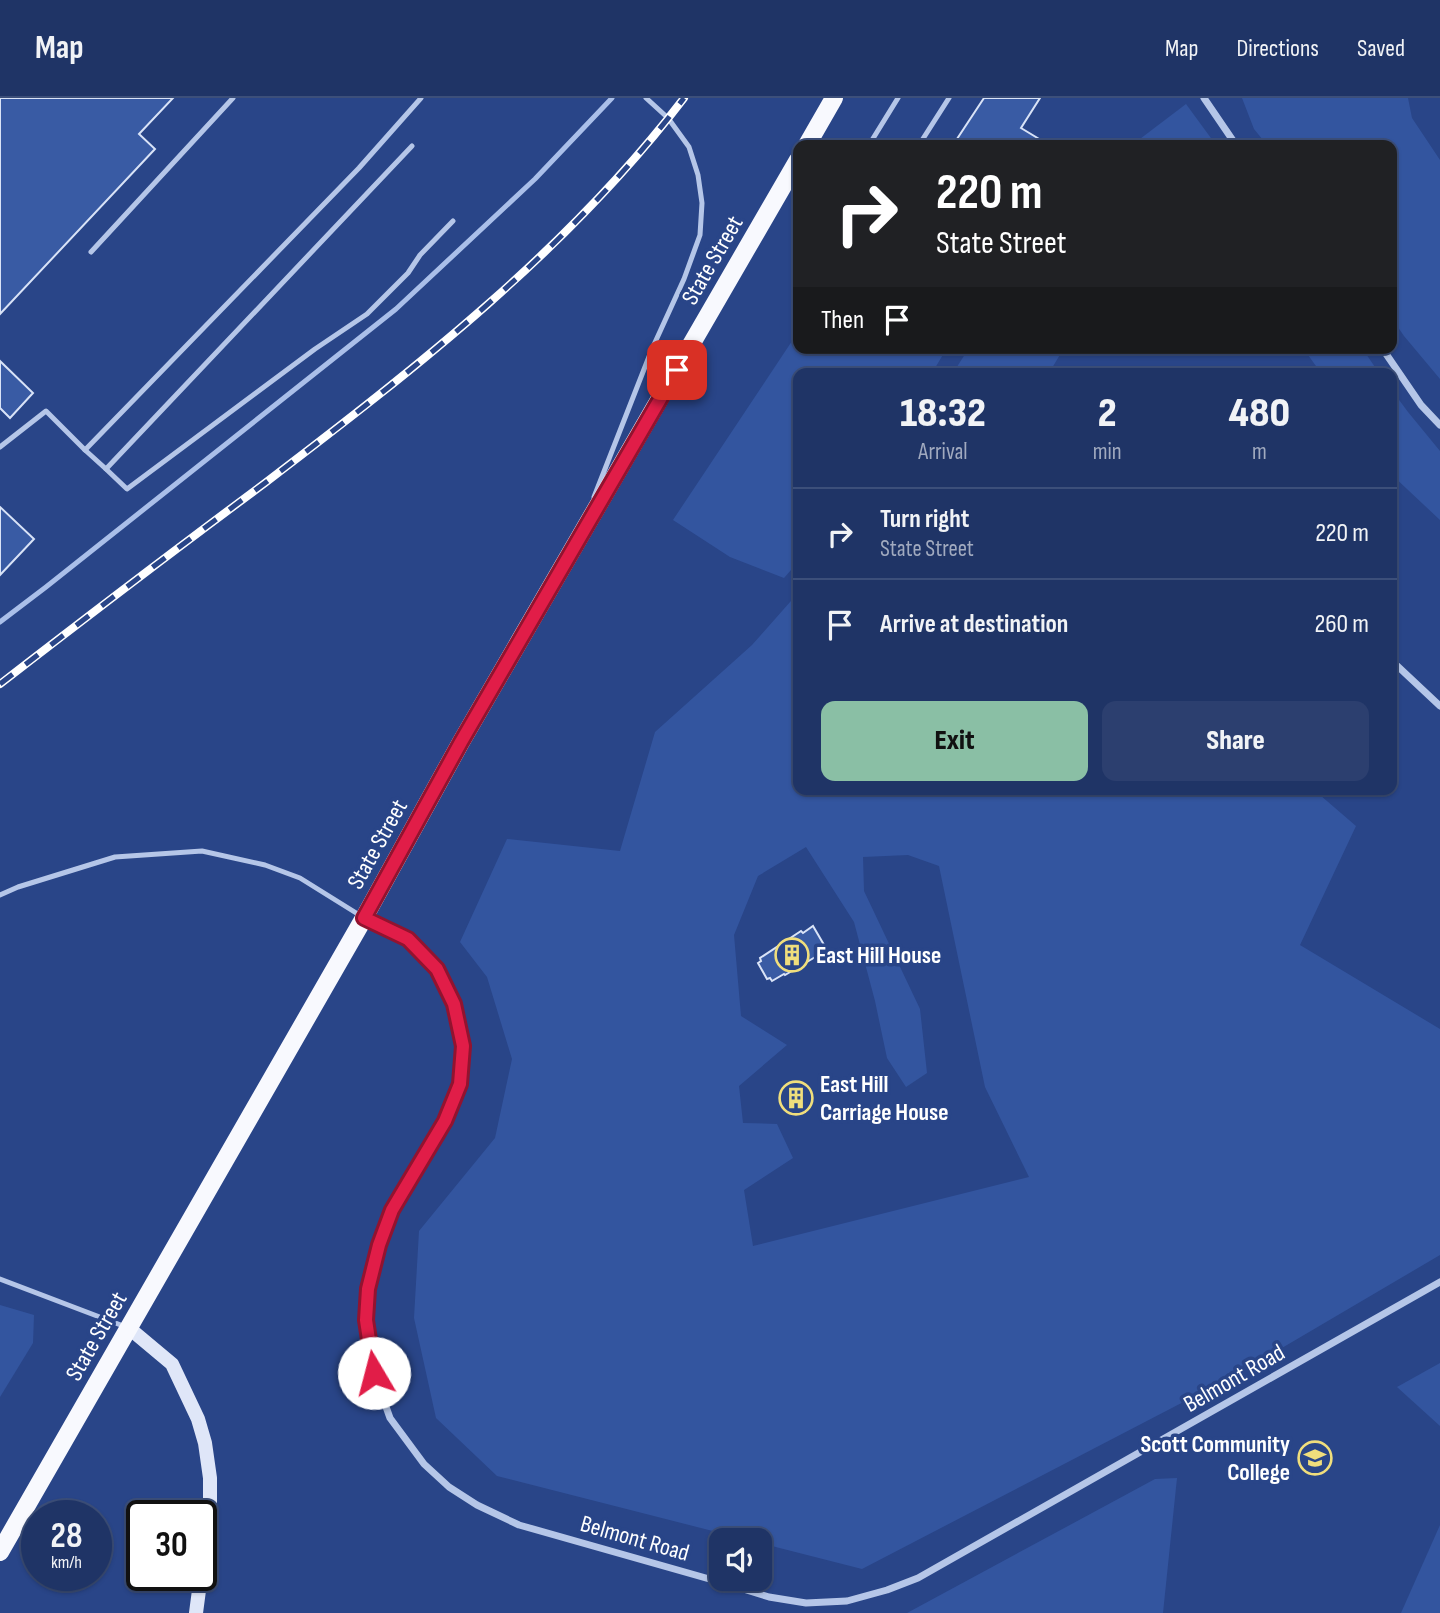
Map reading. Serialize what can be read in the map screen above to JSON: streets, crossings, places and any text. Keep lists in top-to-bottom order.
{
  "streets": {
    "main road": ["State Street"],
    "street": ["Belmont Road"]
  },
  "crossings": [
    ["State Street", "Belmont Road"]
  ],
  "places": {
    "building": ["East Hill House", "East Hill Carriage House"],
    "school or university": ["Scott Community College"]
  },
  "page": {
    "header": "Map",
    "nav": ["Map", "Directions", "Saved"],
    "turn": ["220 m", "State Street"],
    "then": "Then",
    "eta": [
      "18:32",
      "Arrival",
      "2",
      "min",
      "480",
      "m"
    ],
    "list": [
      {
        "name": "Turn right",
        "note": "State Street",
        "value": "220 m"
      },
      {
        "name": "Arrive at destination",
        "value": "260 m"
      }
    ],
    "buttons": ["Exit", "Share"],
    "speed": "28 km/h",
    "limit": "30"
  }
}
